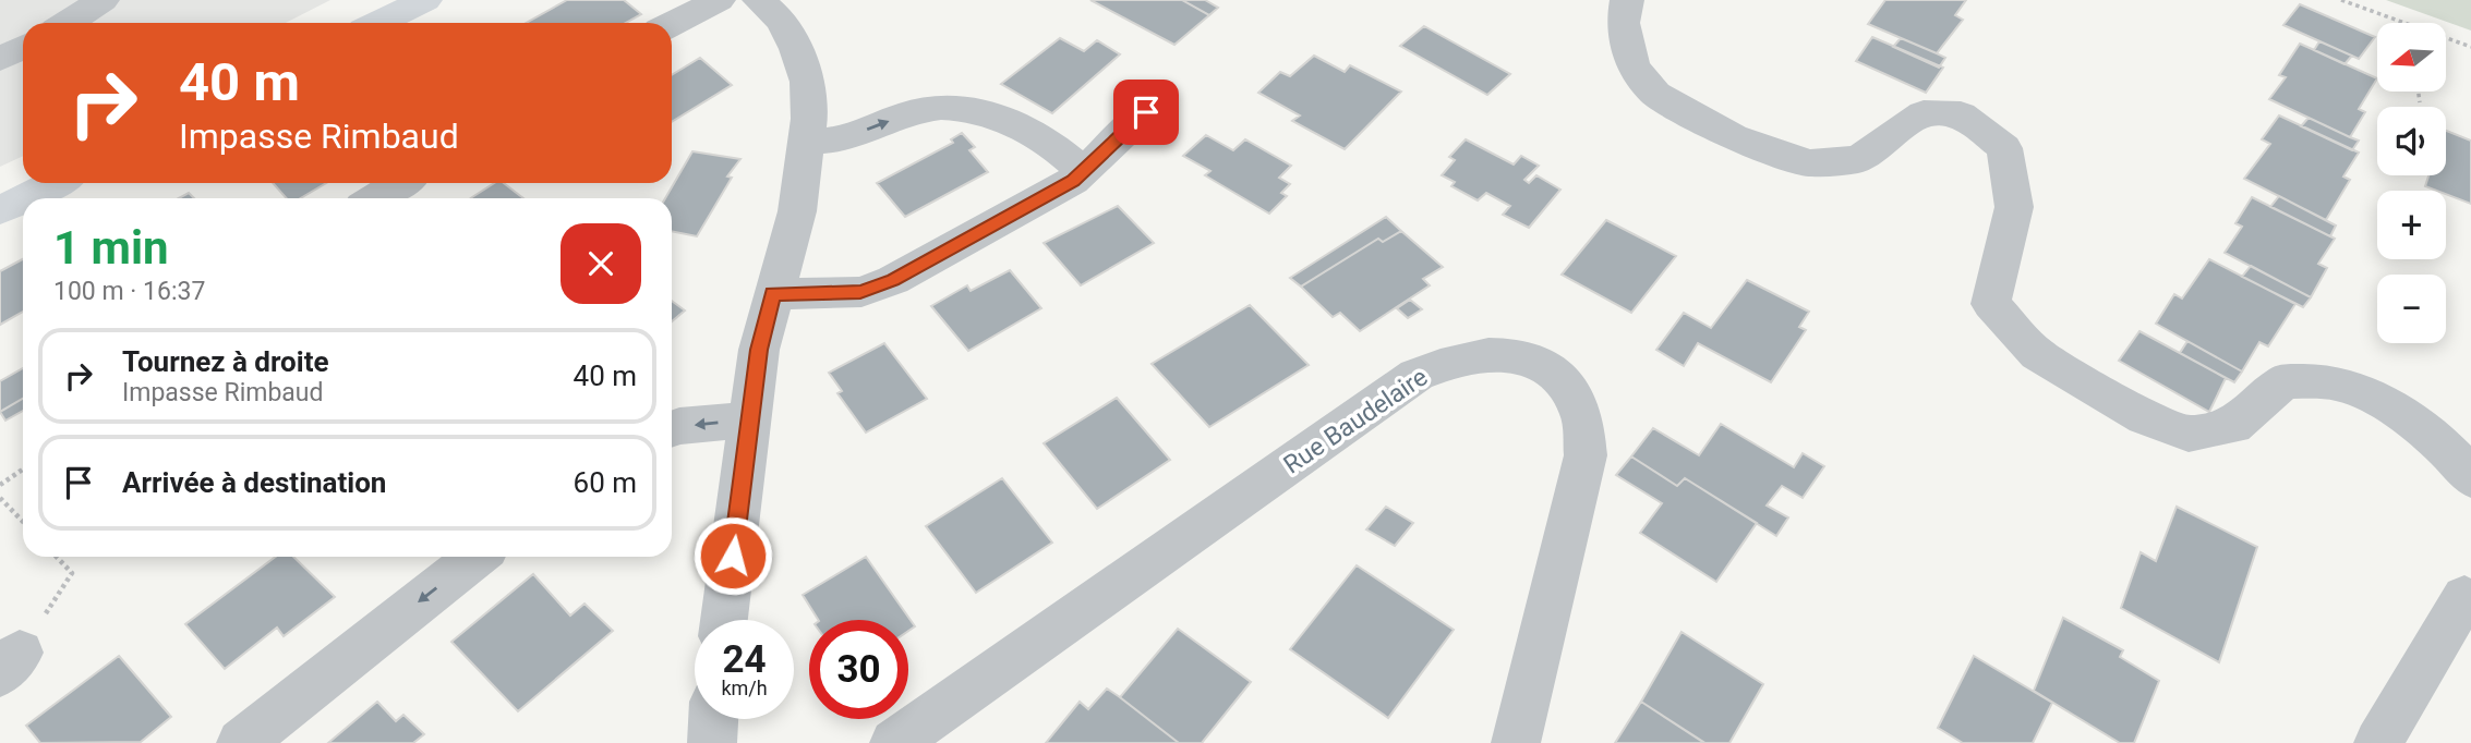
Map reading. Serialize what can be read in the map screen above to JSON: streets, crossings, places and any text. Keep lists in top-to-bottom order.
{
  "streets": {
    "street": ["Rue Baudelaire"]
  },
  "north": "left",
  "page": {
    "map_buttons": ["+", "−"],
    "turn": ["40 m", "Impasse Rimbaud"],
    "heading": ["1 min", "100 m · 16:37"],
    "list": [
      {
        "name": "Tournez à droite",
        "note": "Impasse Rimbaud",
        "value": "40 m"
      },
      {
        "name": "Arrivée à destination",
        "value": "60 m"
      }
    ],
    "speed": "24 km/h",
    "limit": "30"
  }
}
